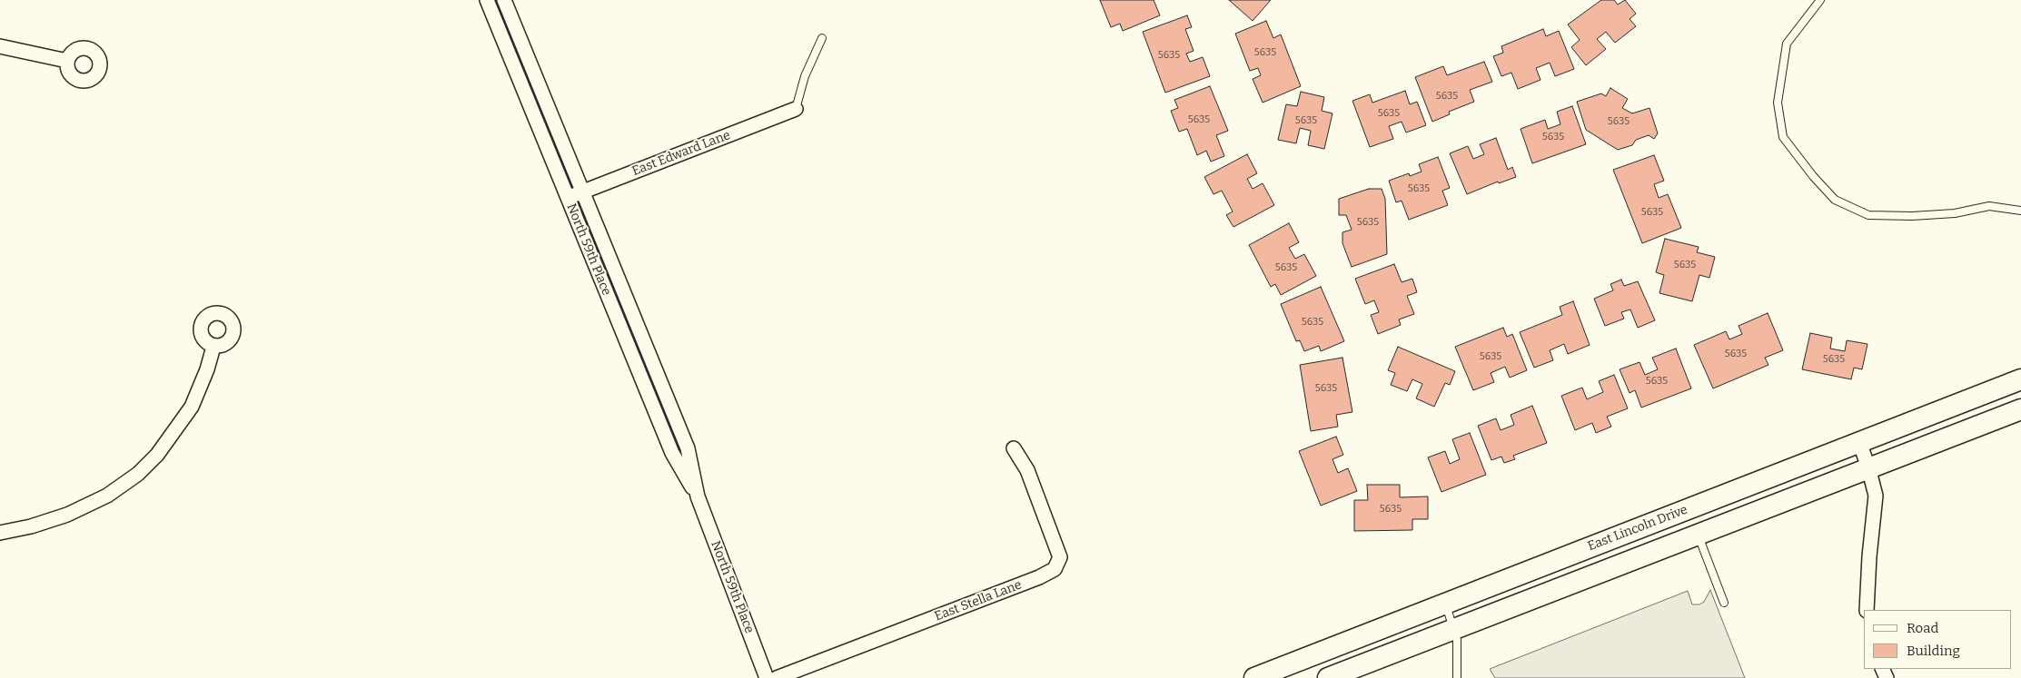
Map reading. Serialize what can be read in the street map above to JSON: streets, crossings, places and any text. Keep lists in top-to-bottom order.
{
  "streets": {
    "main road": ["East Lincoln Drive"],
    "street": ["East Edward Lane", "North 59th Place", "East Stella Lane"]
  },
  "crossings": [
    ["East Edward Lane", "North 59th Place"]
  ],
  "house_numbers": [
    "5635",
    "5635",
    "5635",
    "5635",
    "5635",
    "5635",
    "5635",
    "5635",
    "5635",
    "5635",
    "5635",
    "5635",
    "5635",
    "5635",
    "5635",
    "5635",
    "5635",
    "5635",
    "5635",
    "5635"
  ],
  "legend": ["Road", "Building"]
}
